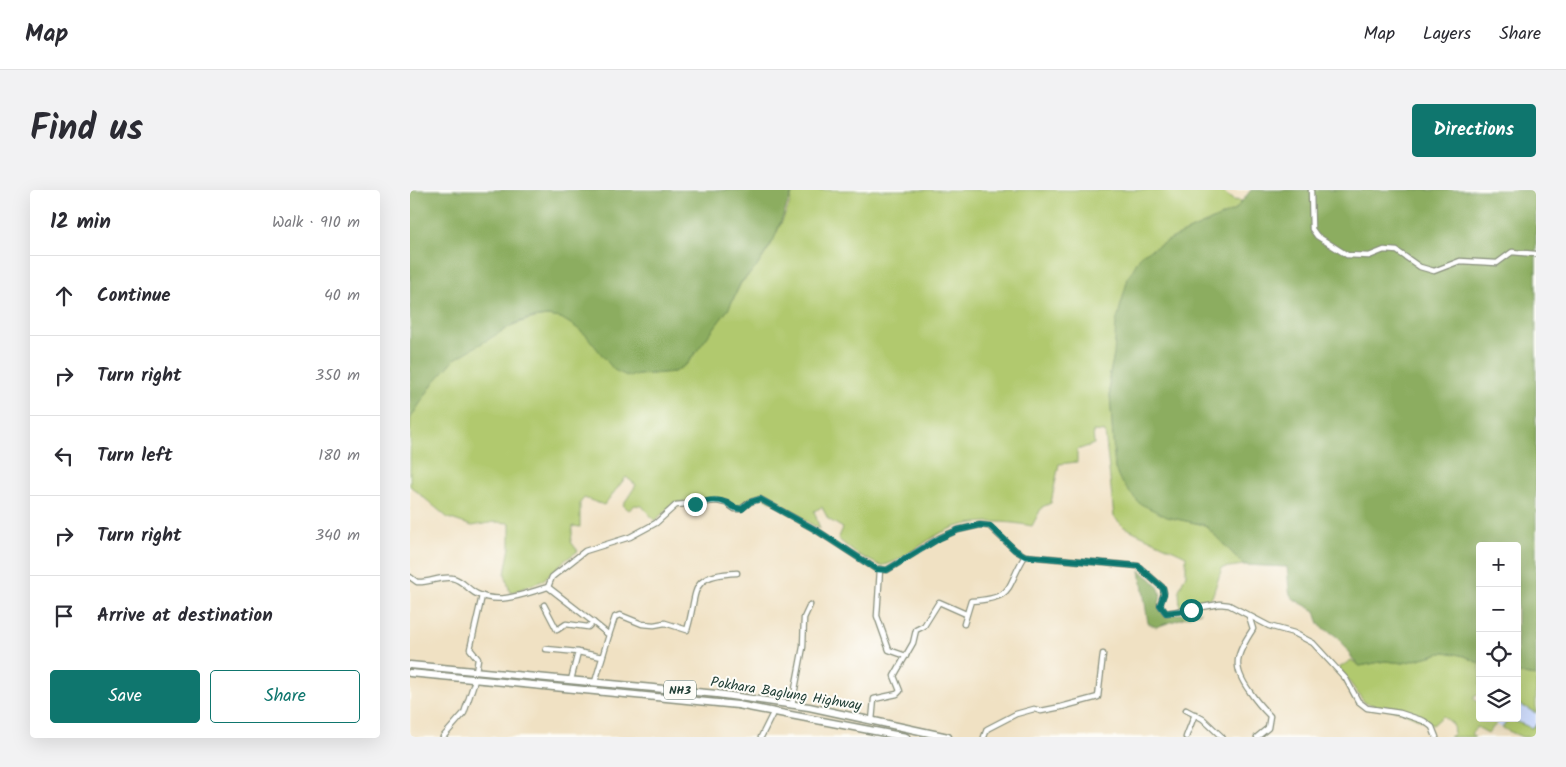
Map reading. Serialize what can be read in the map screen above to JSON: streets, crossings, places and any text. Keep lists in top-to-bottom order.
{
  "streets": {
    "highway": ["NH3", "Pokhara Baglung Highway"]
  },
  "page": {
    "header": "Map",
    "nav": ["Map", "Layers", "Share"],
    "title": "Find us",
    "buttons": [
      "Directions",
      ["Save", "Share"]
    ],
    "heading": ["12 min", "Walk · 910 m"],
    "list": [
      ["Continue", "40 m"],
      ["Turn right", "350 m"],
      ["Turn left", "180 m"],
      ["Turn right", "340 m"],
      "Arrive at destination"
    ],
    "map_buttons": ["+", "−"]
  }
}
